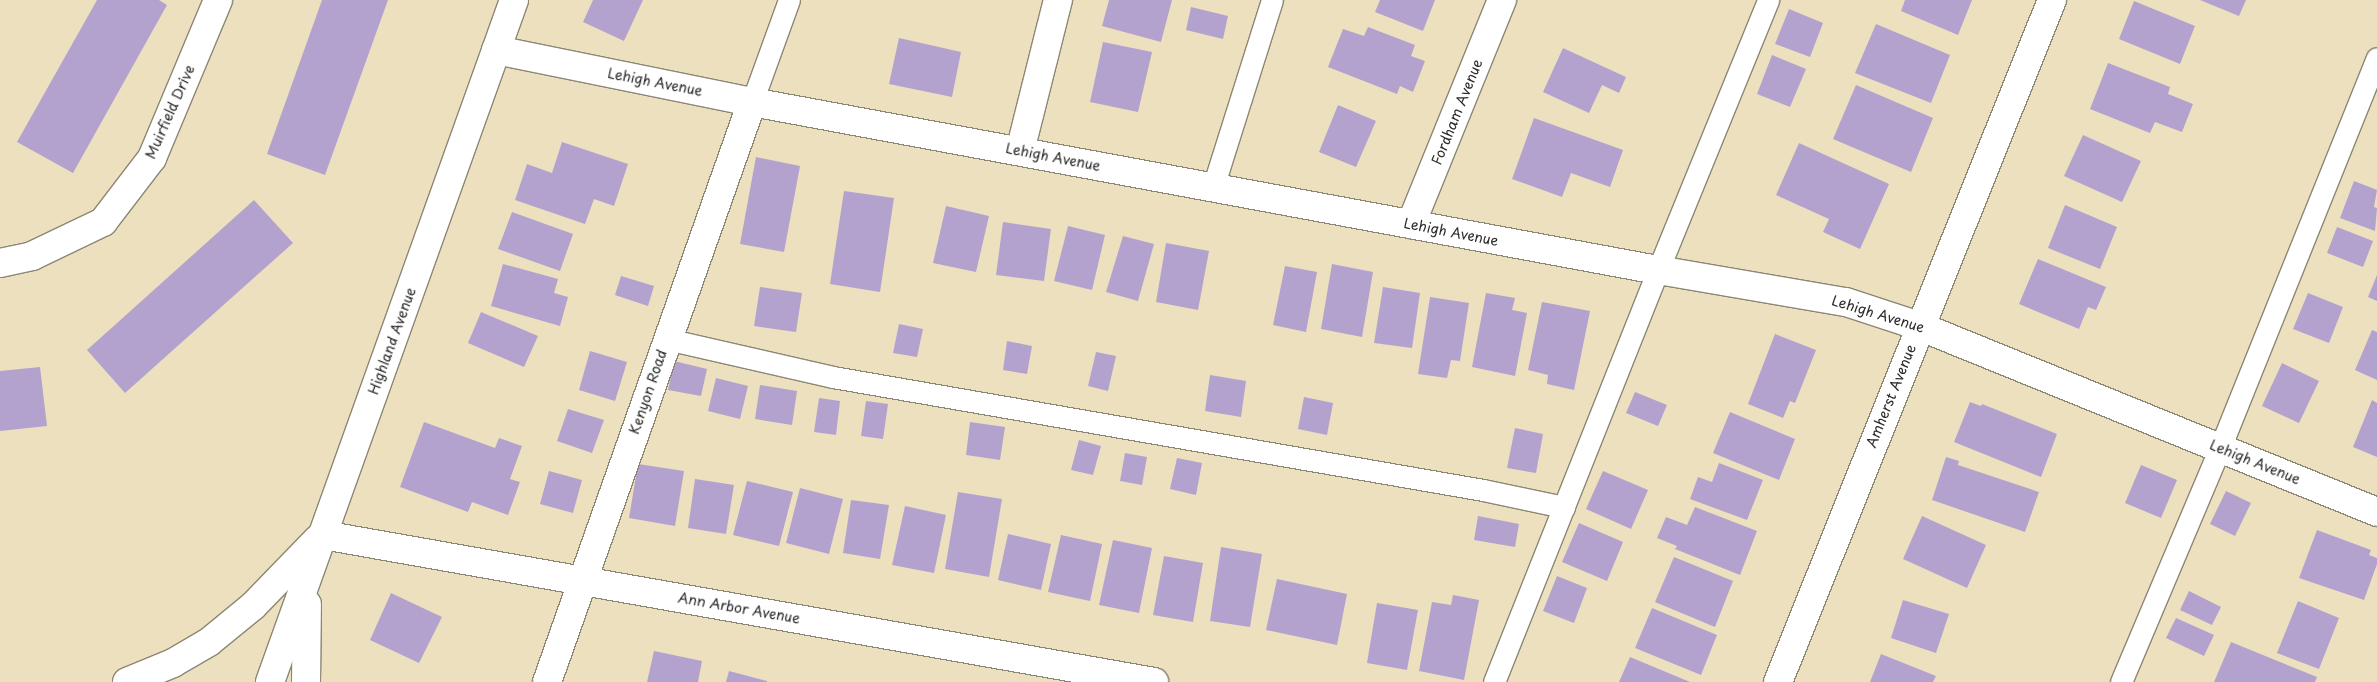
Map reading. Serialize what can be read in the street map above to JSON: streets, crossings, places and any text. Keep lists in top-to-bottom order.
{
  "streets": {
    "street": [
      "Lehigh Avenue",
      "Muirfield Drive",
      "Fordham Avenue",
      "Highland Avenue",
      "Kenyon Road",
      "Amherst Avenue",
      "Ann Arbor Avenue"
    ]
  },
  "crossings": [
    ["Lehigh Avenue", "Fordham Avenue"],
    ["Lehigh Avenue", "Highland Avenue"],
    ["Lehigh Avenue", "Kenyon Road"],
    ["Lehigh Avenue", "Amherst Avenue"],
    ["Highland Avenue", "Ann Arbor Avenue"],
    ["Kenyon Road", "Ann Arbor Avenue"]
  ]
}
